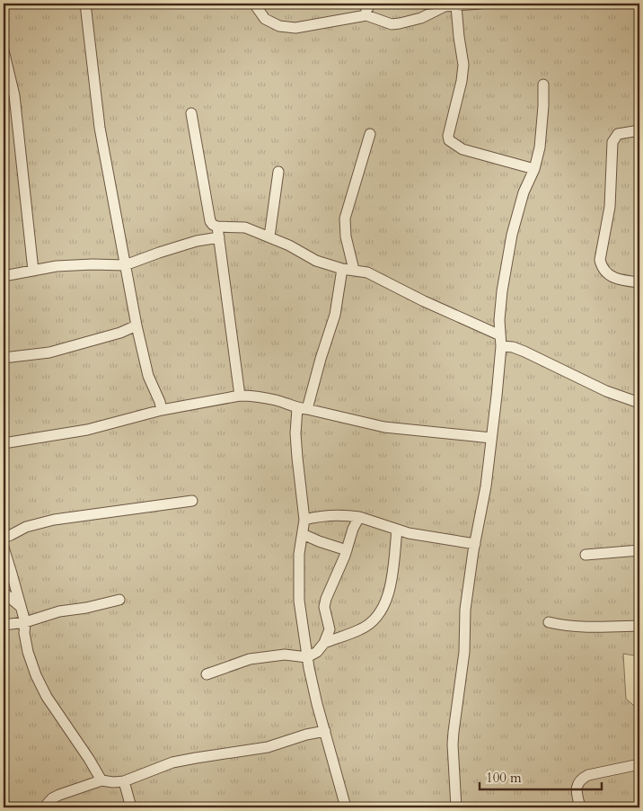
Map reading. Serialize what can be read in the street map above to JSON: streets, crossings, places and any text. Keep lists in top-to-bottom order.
{
  "scale_bar": "100 m"
}
